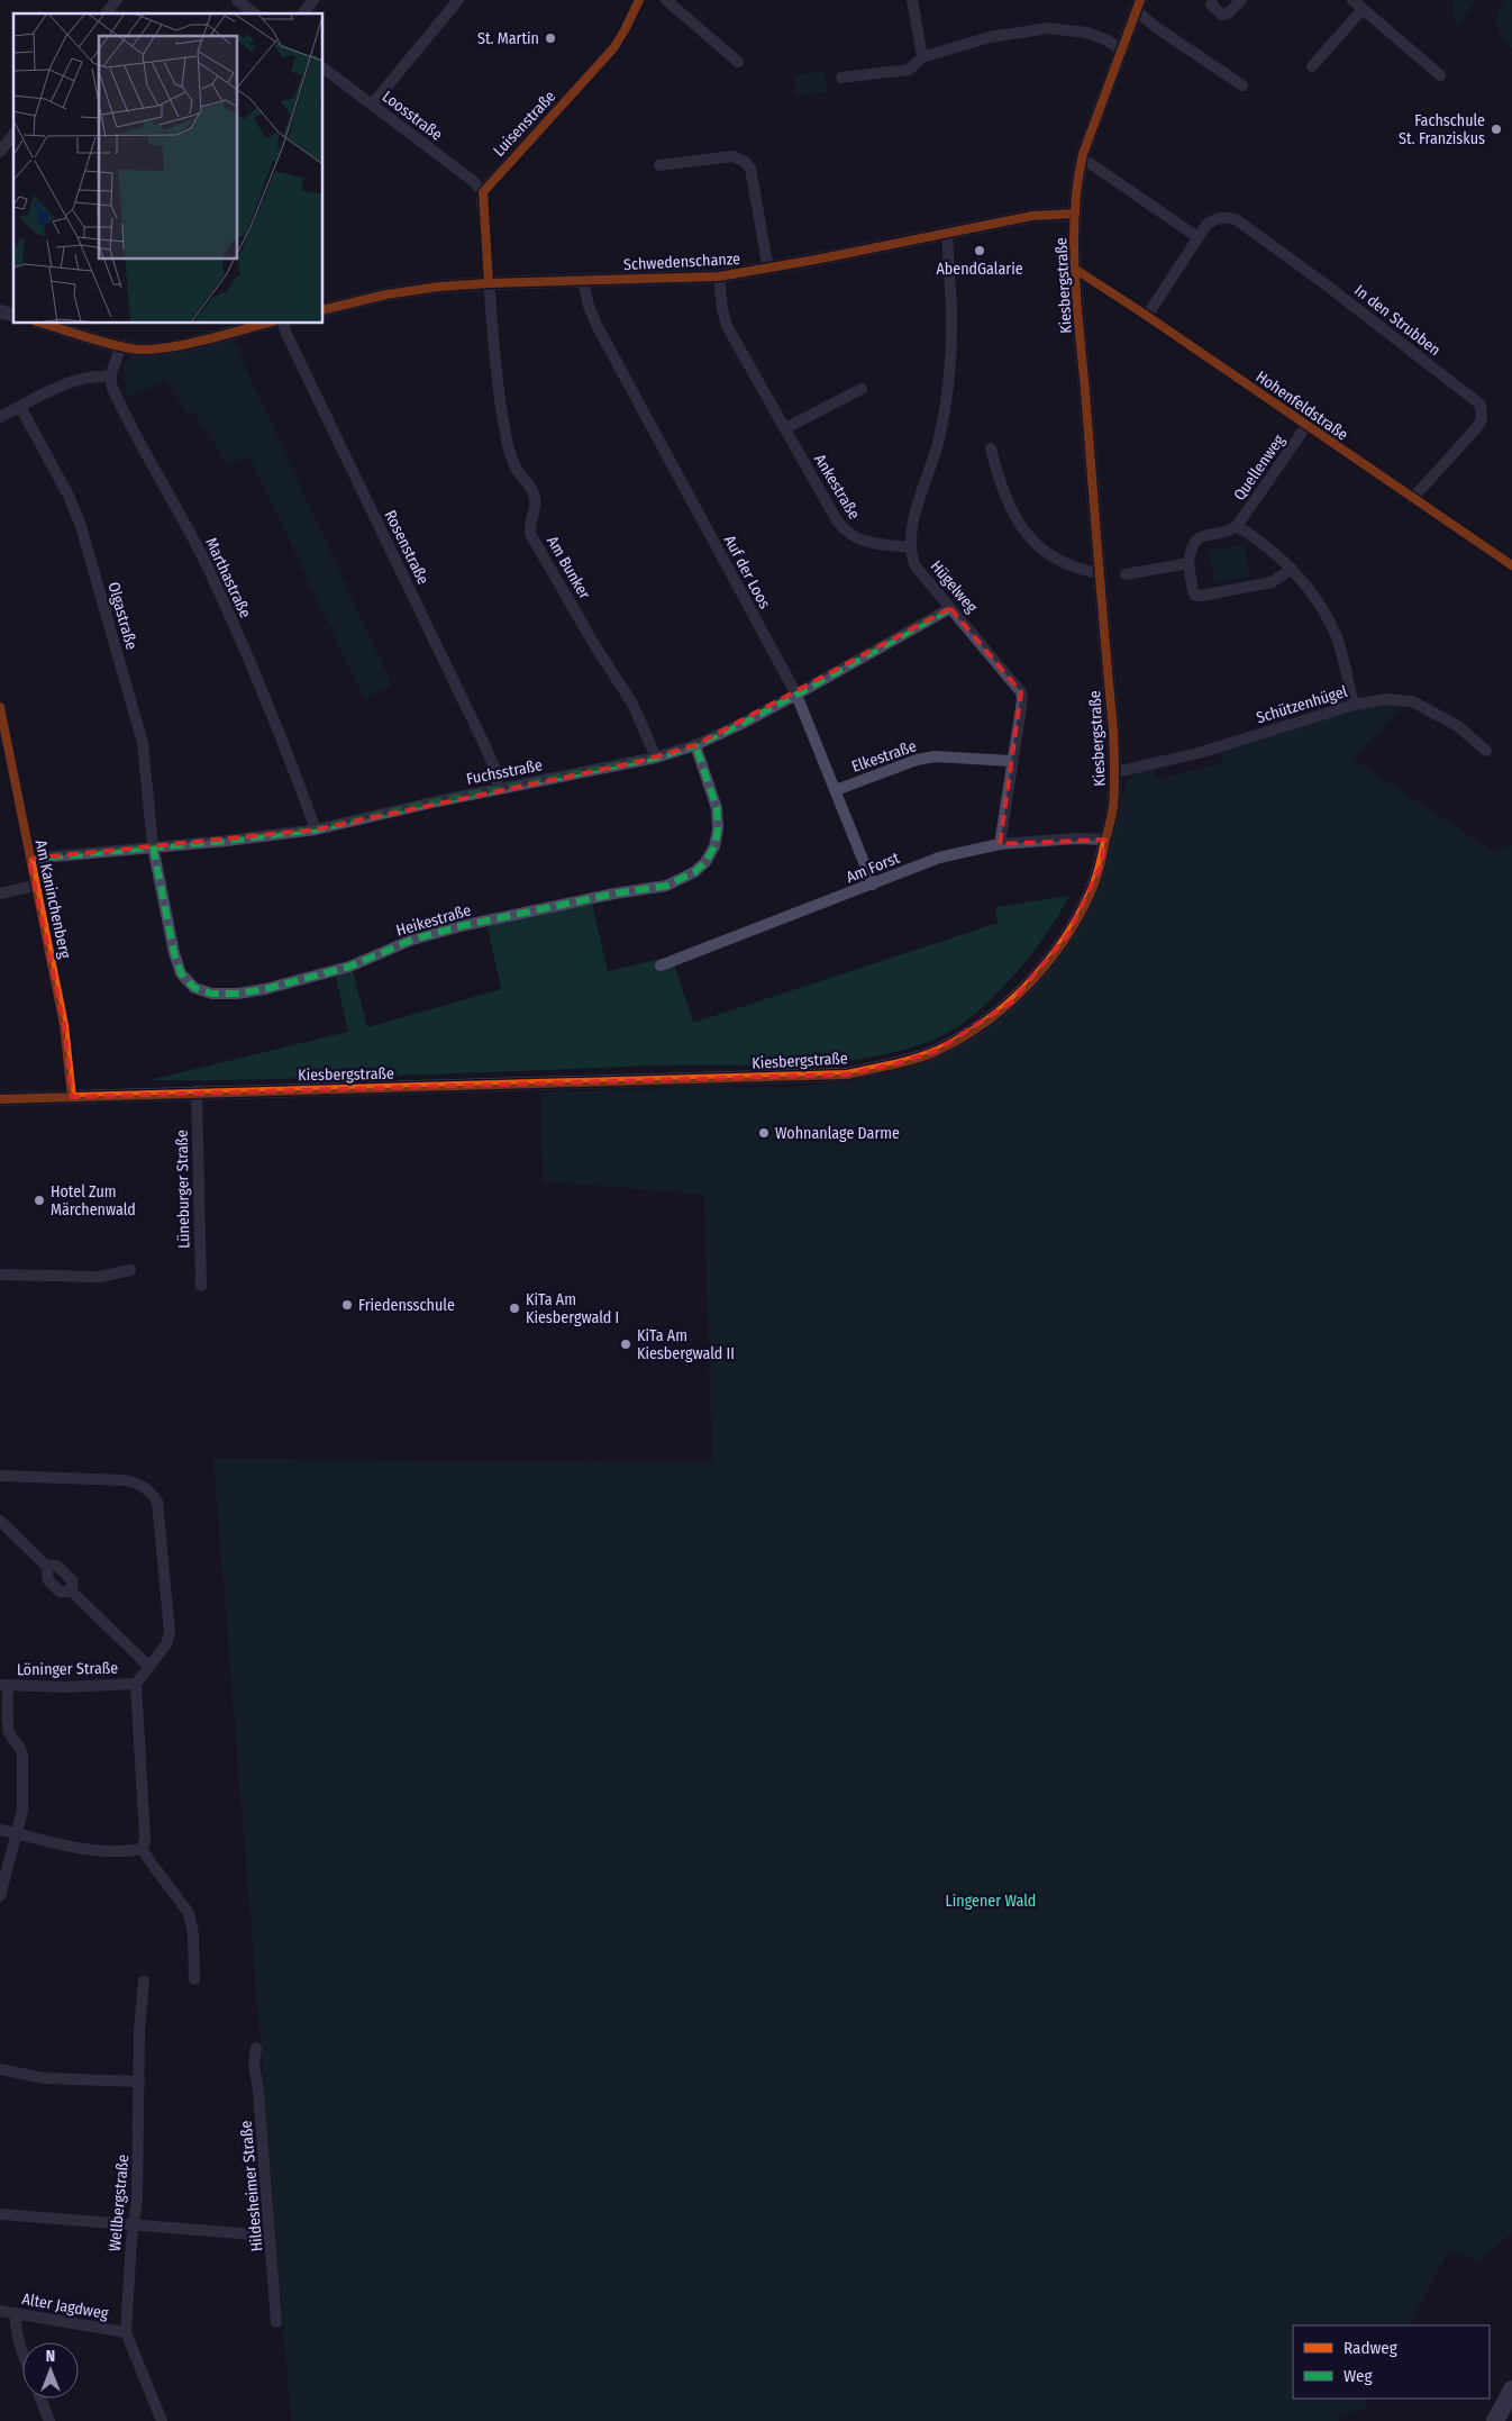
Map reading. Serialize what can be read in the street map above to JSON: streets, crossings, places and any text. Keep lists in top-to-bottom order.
{
  "streets": {
    "street": [
      "Loosstraße",
      "Luisenstraße",
      "Schwedenschanze",
      "Kiesbergstraße",
      "In den Strubben",
      "Hohenfeldstraße",
      "Quellenweg",
      "Ankestraße",
      "Rosenstraße",
      "Am Bunker",
      "Auf der Loos",
      "Marthastraße",
      "Hügelweg",
      "Olgastraße",
      "Schützenhügel",
      "Elkestraße",
      "Fuchsstraße",
      "Am Forst",
      "Am Kaninchenberg",
      "Heikestraße",
      "Lüneburger Straße",
      "Löninger Straße",
      "Hildesheimer Straße",
      "Wellbergstraße",
      "Alter Jagdweg"
    ]
  },
  "crossings": [
    ["Loosstraße", "Luisenstraße"],
    ["Schwedenschanze", "Kiesbergstraße"],
    ["Schwedenschanze", "Ankestraße"],
    ["Schwedenschanze", "Am Bunker"],
    ["Schwedenschanze", "Auf der Loos"],
    ["Kiesbergstraße", "Hohenfeldstraße"],
    ["Kiesbergstraße", "Schützenhügel"],
    ["Kiesbergstraße", "Am Forst"],
    ["Kiesbergstraße", "Am Kaninchenberg"],
    ["Kiesbergstraße", "Lüneburger Straße"],
    ["In den Strubben", "Hohenfeldstraße"],
    ["Hohenfeldstraße", "Quellenweg"],
    ["Ankestraße", "Hügelweg"],
    ["Rosenstraße", "Fuchsstraße"],
    ["Am Bunker", "Fuchsstraße"],
    ["Auf der Loos", "Elkestraße"],
    ["Auf der Loos", "Fuchsstraße"],
    ["Auf der Loos", "Am Forst"],
    ["Marthastraße", "Fuchsstraße"],
    ["Hügelweg", "Elkestraße"],
    ["Hügelweg", "Fuchsstraße"],
    ["Hügelweg", "Am Forst"],
    ["Olgastraße", "Fuchsstraße"],
    ["Olgastraße", "Heikestraße"],
    ["Fuchsstraße", "Am Kaninchenberg"],
    ["Fuchsstraße", "Heikestraße"],
    ["Wellbergstraße", "Alter Jagdweg"]
  ],
  "parks": ["Lingener Wald"],
  "places": [
    "St. Martin",
    "Fachschule St. Franziskus",
    "AbendGalarie",
    "Wohnanlage Darme",
    "Hotel Zum Märchenwald",
    "Friedensschule",
    "KiTa Am Kiesbergwald I",
    "KiTa Am Kiesbergwald II"
  ],
  "legend": ["Radweg", "Weg"],
  "north": "top"
}
